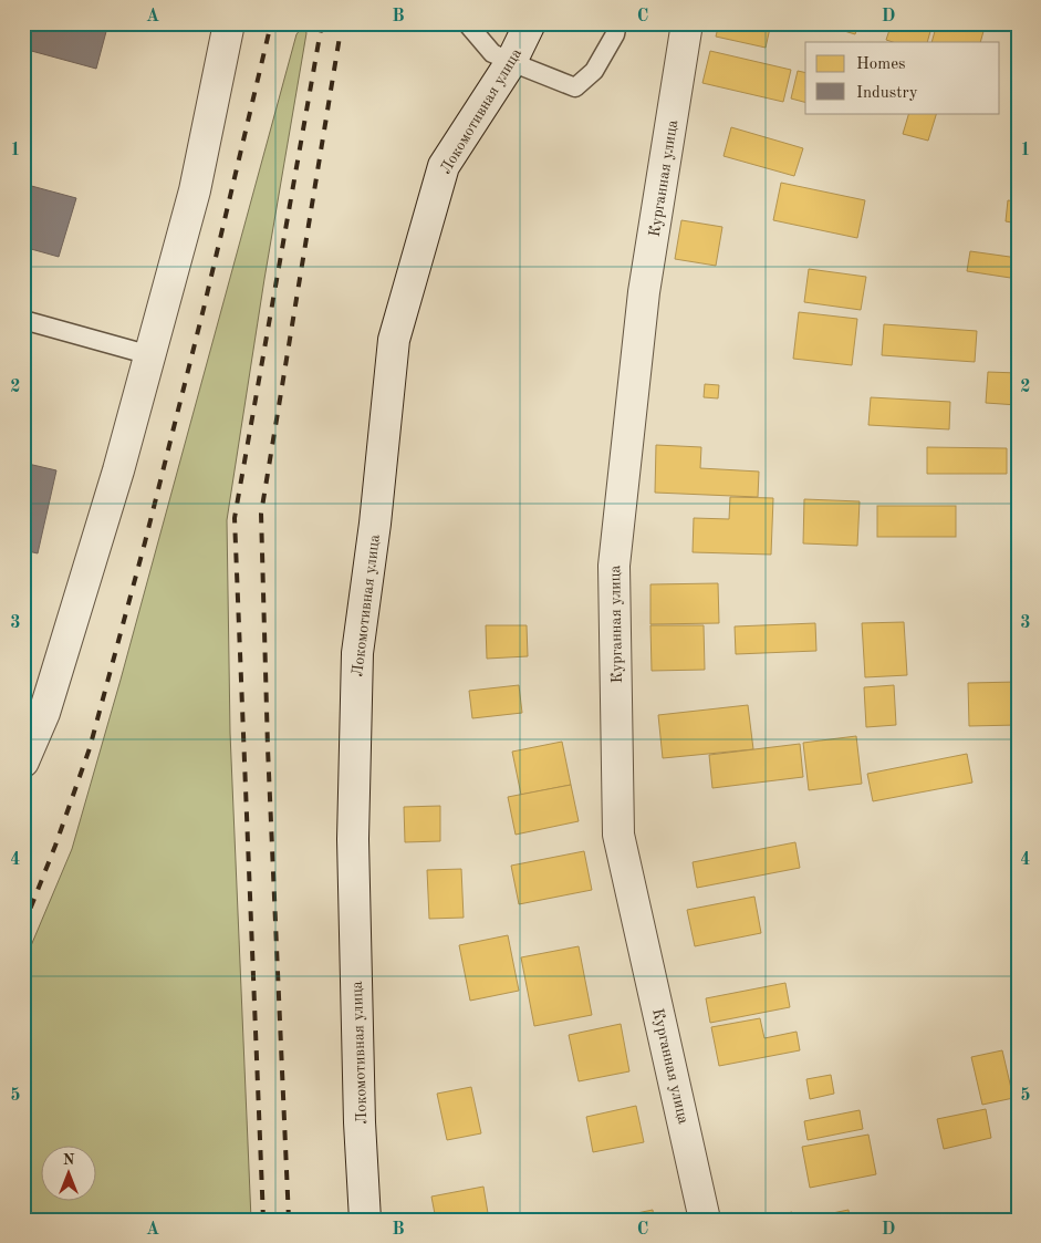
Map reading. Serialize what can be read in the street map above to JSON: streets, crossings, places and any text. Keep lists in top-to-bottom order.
{
  "streets": {
    "street": ["Локомотивная улица", "Курганная улица"]
  },
  "legend": ["Homes", "Industry"],
  "north": "top",
  "grid": {
    "columns": [
      "A",
      "B",
      "C",
      "D"
    ],
    "rows": [
      "1",
      "2",
      "3",
      "4",
      "5"
    ]
  }
}
